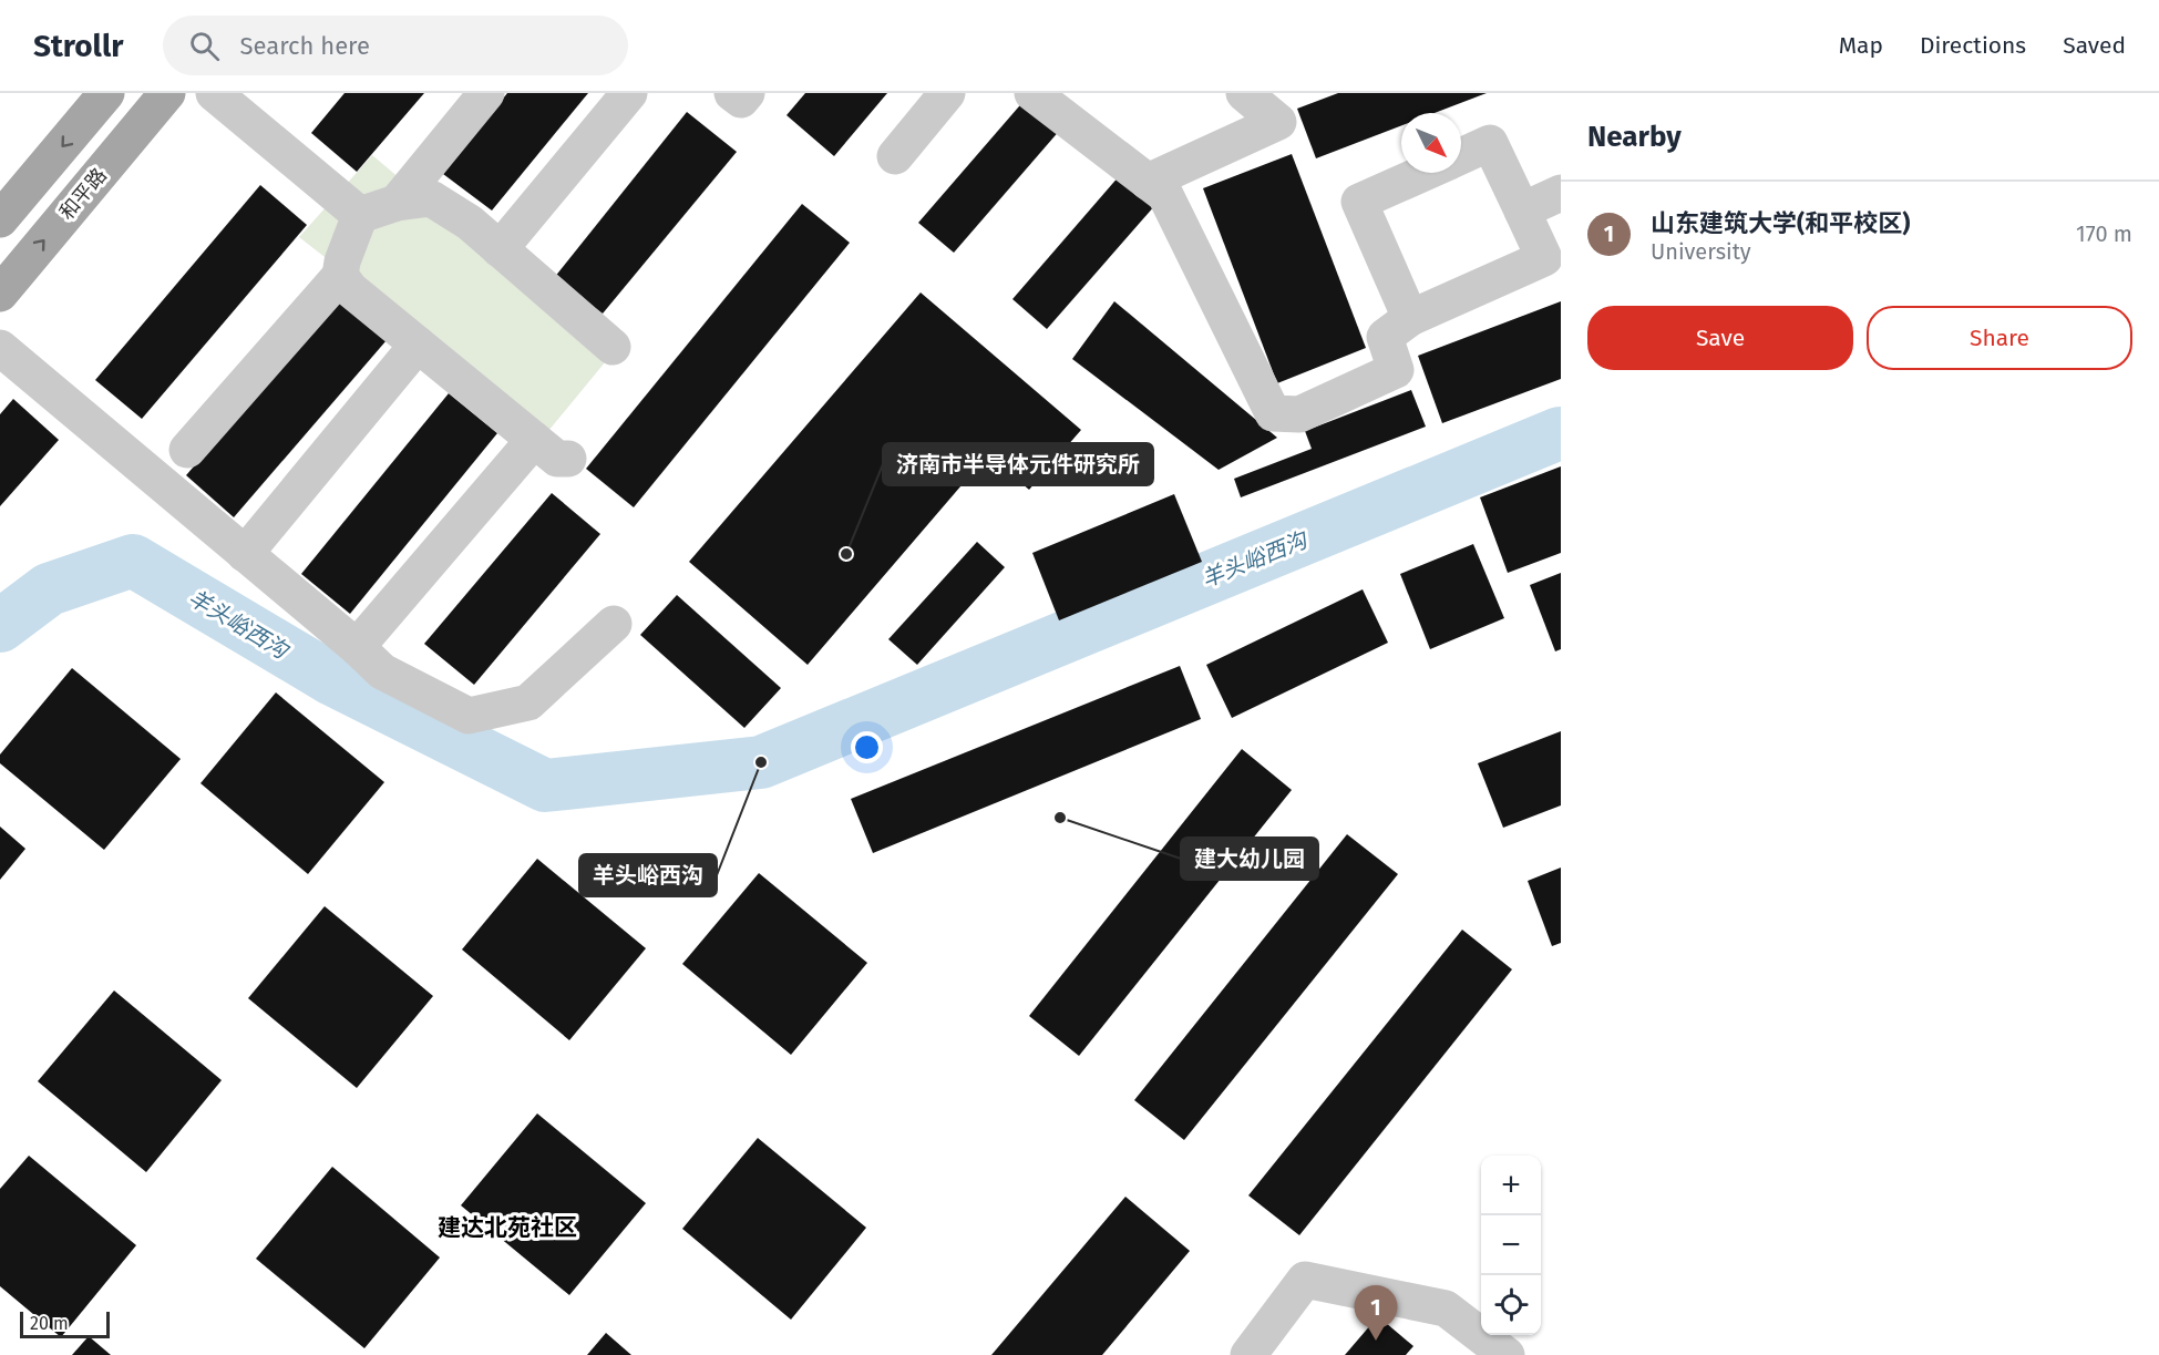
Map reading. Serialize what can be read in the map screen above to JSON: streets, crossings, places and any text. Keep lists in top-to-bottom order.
{
  "streets": {
    "main road": ["和平路"]
  },
  "districts": ["建达北苑社区"],
  "water": ["羊头峪西沟"],
  "places": ["济南市半导体元件研究所", "羊头峪西沟", "建大幼儿园"],
  "scale_bar": "20 m",
  "north": "bottom right",
  "page": {
    "header": "Strollr",
    "search": "Search here",
    "nav": ["Map", "Directions", "Saved"],
    "heading": "Nearby",
    "list": [
      {
        "mark": "1",
        "name": "山东建筑大学(和平校区)",
        "note": "University",
        "value": "170 m"
      }
    ],
    "buttons": ["Save", "Share"],
    "map_buttons": ["+", "−"],
    "pins": "1",
    "scale": "20 m"
  }
}
